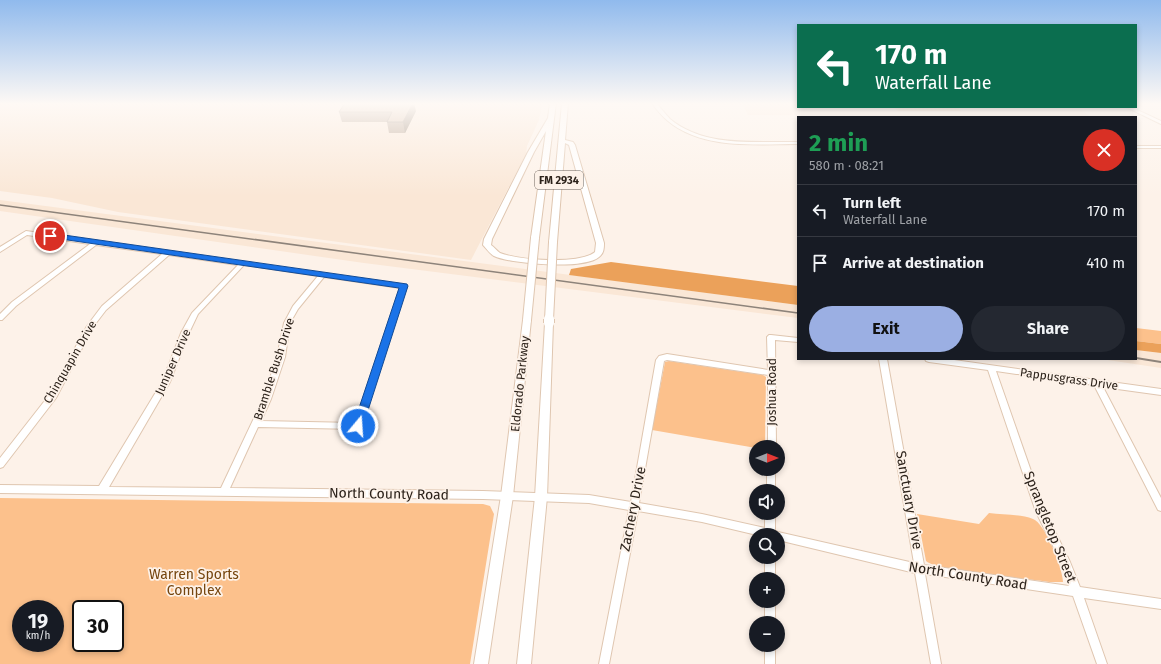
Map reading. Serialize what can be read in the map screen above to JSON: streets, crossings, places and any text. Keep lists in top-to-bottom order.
{
  "streets": {
    "main road": ["FM 2934", "Eldorado Parkway"],
    "street": [
      "Chinquapin Drive",
      "Juniper Drive",
      "Bramble Bush Drive",
      "Pappusgrass Drive",
      "Joshua Road",
      "North County Road",
      "Sanctuary Drive",
      "Zachery Drive",
      "Sprangletop Street"
    ]
  },
  "crossings": [
    ["Juniper Drive", "North County Road"],
    ["Bramble Bush Drive", "North County Road"],
    ["Pappusgrass Drive", "Sprangletop Street"],
    ["Eldorado Parkway", "North County Road"],
    ["Joshua Road", "Zachery Drive"],
    ["North County Road", "Sanctuary Drive"],
    ["North County Road", "Zachery Drive"],
    ["North County Road", "Sprangletop Street"]
  ],
  "parks": ["Warren Sports Complex"],
  "north": "right",
  "page": {
    "turn": ["170 m", "Waterfall Lane"],
    "heading": ["2 min", "580 m · 08:21"],
    "list": [
      {
        "name": "Turn left",
        "note": "Waterfall Lane",
        "value": "170 m"
      },
      {
        "name": "Arrive at destination",
        "value": "410 m"
      }
    ],
    "buttons": ["Exit", "Share"],
    "map_buttons": ["+", "−"],
    "speed": "19 km/h",
    "limit": "30"
  }
}
